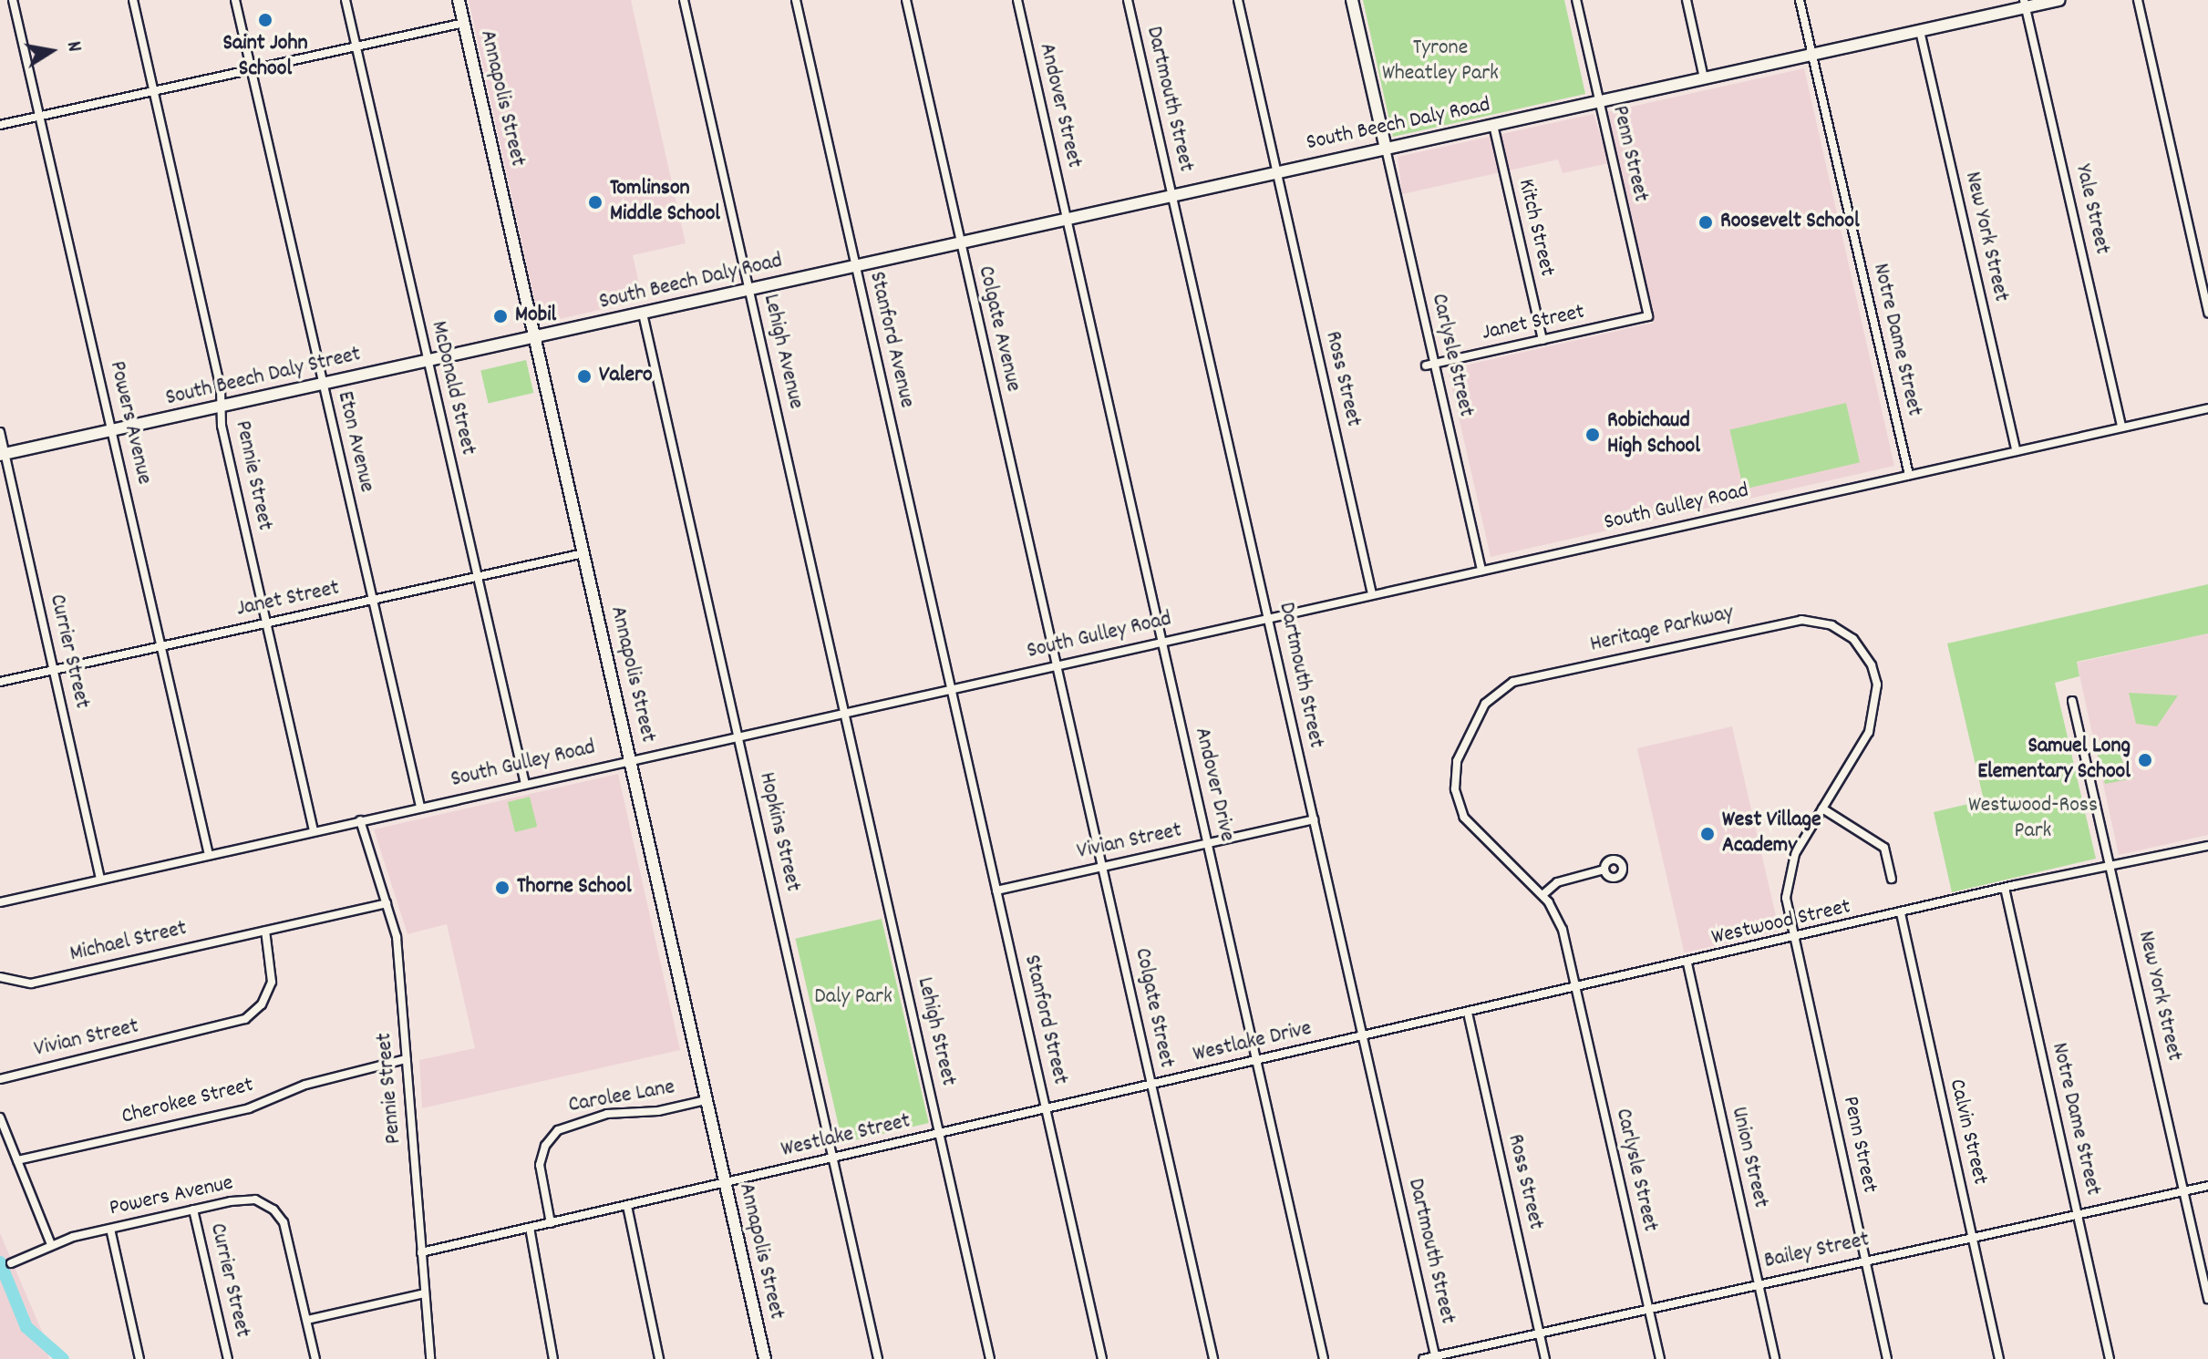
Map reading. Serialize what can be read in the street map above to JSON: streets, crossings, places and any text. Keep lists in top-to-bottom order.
{
  "streets": {
    "main road": ["Annapolis Street", "South Beech Daly Road", "South Beech Daly Street"],
    "street": [
      "Dartmouth Street",
      "Andover Street",
      "Penn Street",
      "Yale Street",
      "Kitch Street",
      "New York Street",
      "Janet Street",
      "Colgate Avenue",
      "Stanford Avenue",
      "Notre Dame Street",
      "Lehigh Avenue",
      "Carlysle Street",
      "Ross Street",
      "McDonald Street",
      "Powers Avenue",
      "Eton Avenue",
      "Pennie Street",
      "South Gulley Road",
      "Heritage Parkway",
      "Currier Street",
      "Andover Drive",
      "Hopkins Street",
      "Vivian Street",
      "Westwood Street",
      "Michael Street",
      "Colgate Street",
      "Stanford Street",
      "Lehigh Street",
      "Westlake Drive",
      "Carolee Lane",
      "Cherokee Street",
      "Calvin Street",
      "Westlake Street",
      "Union Street",
      "Bailey Street"
    ]
  },
  "crossings": [
    ["Annapolis Street", "South Beech Daly Road"],
    ["Annapolis Street", "Janet Street"],
    ["Annapolis Street", "South Beech Daly Street"],
    ["Annapolis Street", "South Gulley Road"],
    ["Annapolis Street", "Carolee Lane"],
    ["Annapolis Street", "Westlake Street"],
    ["Dartmouth Street", "South Beech Daly Road"],
    ["Dartmouth Street", "South Gulley Road"],
    ["Dartmouth Street", "Vivian Street"],
    ["Dartmouth Street", "Westwood Street"],
    ["Dartmouth Street", "Westlake Drive"],
    ["Dartmouth Street", "Bailey Street"],
    ["Andover Street", "South Beech Daly Road"],
    ["Andover Street", "Andover Drive"],
    ["South Beech Daly Road", "Penn Street"],
    ["South Beech Daly Road", "Yale Street"],
    ["South Beech Daly Road", "Kitch Street"],
    ["South Beech Daly Road", "New York Street"],
    ["South Beech Daly Road", "Colgate Avenue"],
    ["South Beech Daly Road", "Stanford Avenue"],
    ["South Beech Daly Road", "Notre Dame Street"],
    ["South Beech Daly Road", "Lehigh Avenue"],
    ["South Beech Daly Road", "Carlysle Street"],
    ["South Beech Daly Road", "South Beech Daly Street"],
    ["South Beech Daly Road", "Ross Street"],
    ["South Beech Daly Road", "Andover Drive"],
    ["South Beech Daly Road", "Hopkins Street"],
    ["Penn Street", "Janet Street"],
    ["Penn Street", "Heritage Parkway"],
    ["Penn Street", "Westwood Street"],
    ["Penn Street", "Bailey Street"],
    ["Yale Street", "South Gulley Road"],
    ["Kitch Street", "Janet Street"],
    ["New York Street", "South Gulley Road"],
    ["New York Street", "Westwood Street"],
    ["New York Street", "Bailey Street"],
    ["Janet Street", "Carlysle Street"],
    ["Janet Street", "McDonald Street"],
    ["Janet Street", "Powers Avenue"],
    ["Janet Street", "Eton Avenue"],
    ["Janet Street", "Pennie Street"],
    ["Janet Street", "Currier Street"],
    ["Colgate Avenue", "South Gulley Road"],
    ["Colgate Avenue", "Colgate Street"],
    ["Stanford Avenue", "South Gulley Road"],
    ["Stanford Avenue", "Stanford Street"],
    ["Notre Dame Street", "South Gulley Road"],
    ["Notre Dame Street", "Westwood Street"],
    ["Notre Dame Street", "Bailey Street"],
    ["Lehigh Avenue", "South Gulley Road"],
    ["Lehigh Avenue", "Lehigh Street"],
    ["Carlysle Street", "South Gulley Road"],
    ["Carlysle Street", "Heritage Parkway"],
    ["Carlysle Street", "Westwood Street"],
    ["Carlysle Street", "Bailey Street"],
    ["South Beech Daly Street", "McDonald Street"],
    ["South Beech Daly Street", "Powers Avenue"],
    ["South Beech Daly Street", "Eton Avenue"],
    ["South Beech Daly Street", "Pennie Street"],
    ["South Beech Daly Street", "Currier Street"],
    ["Ross Street", "South Gulley Road"],
    ["Ross Street", "Westwood Street"],
    ["Ross Street", "Bailey Street"],
    ["McDonald Street", "South Gulley Road"],
    ["Powers Avenue", "South Gulley Road"],
    ["Powers Avenue", "Currier Street"],
    ["Eton Avenue", "South Gulley Road"],
    ["Pennie Street", "South Gulley Road"],
    ["Pennie Street", "Michael Street"],
    ["Pennie Street", "Cherokee Street"],
    ["Pennie Street", "Westlake Street"],
    ["South Gulley Road", "Currier Street"],
    ["South Gulley Road", "Andover Drive"],
    ["South Gulley Road", "Hopkins Street"],
    ["South Gulley Road", "Colgate Street"],
    ["South Gulley Road", "Stanford Street"],
    ["South Gulley Road", "Lehigh Street"],
    ["Heritage Parkway", "Westwood Street"],
    ["Andover Drive", "Vivian Street"],
    ["Andover Drive", "Westlake Drive"],
    ["Hopkins Street", "Westlake Street"],
    ["Vivian Street", "Michael Street"],
    ["Vivian Street", "Colgate Street"],
    ["Vivian Street", "Stanford Street"],
    ["Westwood Street", "Westlake Drive"],
    ["Westwood Street", "Calvin Street"],
    ["Westwood Street", "Union Street"],
    ["Colgate Street", "Westlake Drive"],
    ["Colgate Street", "Westlake Street"],
    ["Stanford Street", "Westlake Street"],
    ["Lehigh Street", "Westlake Street"],
    ["Westlake Drive", "Westlake Street"],
    ["Carolee Lane", "Westlake Street"],
    ["Calvin Street", "Bailey Street"],
    ["Union Street", "Bailey Street"]
  ],
  "parks": ["Tyrone Wheatley Park", "Westwood-Ross Park", "Daly Park"],
  "places": [
    "Saint John School",
    "Tomlinson Middle School",
    "Roosevelt School",
    "Mobil",
    "Valero",
    "Robichaud High School",
    "Samuel Long Elementary School",
    "West Village Academy",
    "Thorne School"
  ],
  "north": "right"
}
